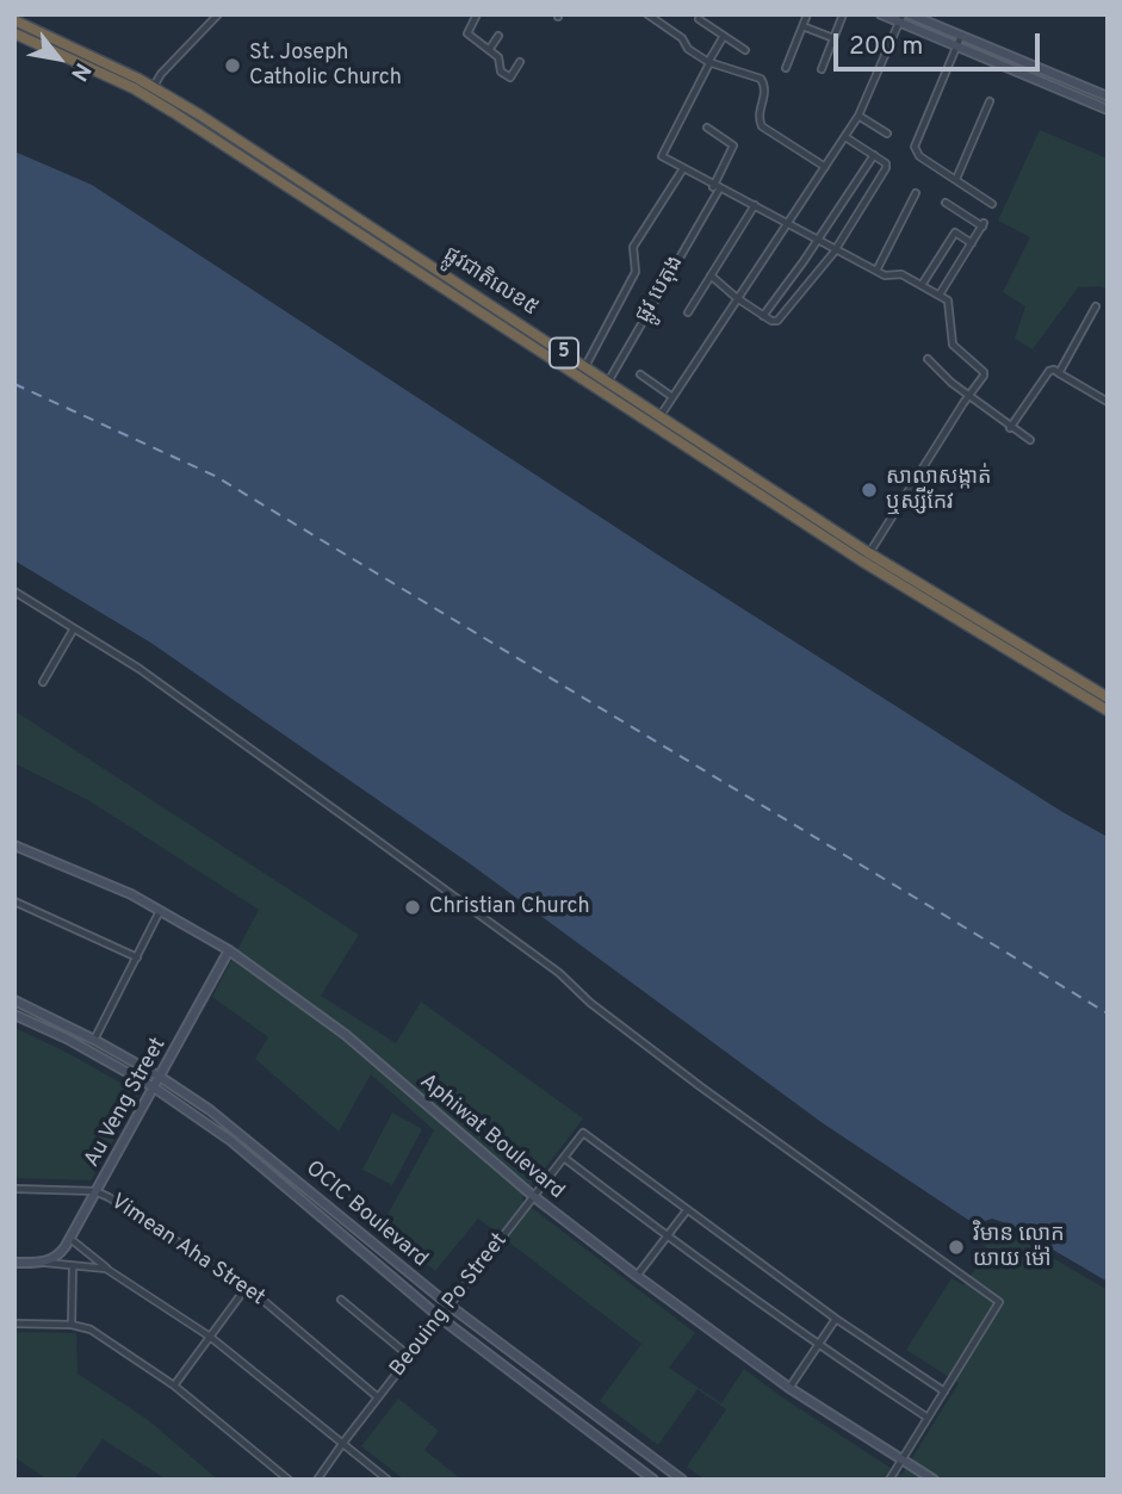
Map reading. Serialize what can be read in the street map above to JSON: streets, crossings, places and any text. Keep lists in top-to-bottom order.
{
  "streets": {
    "highway": ["ផ្លូវជាតិលេខ៥", "5"],
    "street": [
      "ផ្លូវ បេតុង",
      "Au Veng Street",
      "Aphiwat Boulevard",
      "OCIC Boulevard",
      "Vimean Aha Street",
      "Beouing Po Street"
    ]
  },
  "crossings": [
    ["ផ្លូវជាតិលេខ៥", "ផ្លូវ បេតុង"],
    ["Au Veng Street", "Aphiwat Boulevard"],
    ["Au Veng Street", "OCIC Boulevard"],
    ["Au Veng Street", "Vimean Aha Street"],
    ["Aphiwat Boulevard", "Beouing Po Street"],
    ["OCIC Boulevard", "Beouing Po Street"],
    ["Vimean Aha Street", "Beouing Po Street"]
  ],
  "places": [
    "St. Joseph Catholic Church",
    "សាលាសង្កាត់ ឬស្សីកែវ",
    "Christian Church",
    "វិមាន លោក យាយ ម៉ៅ"
  ],
  "scale_bar": "200 m",
  "north": "bottom right"
}
